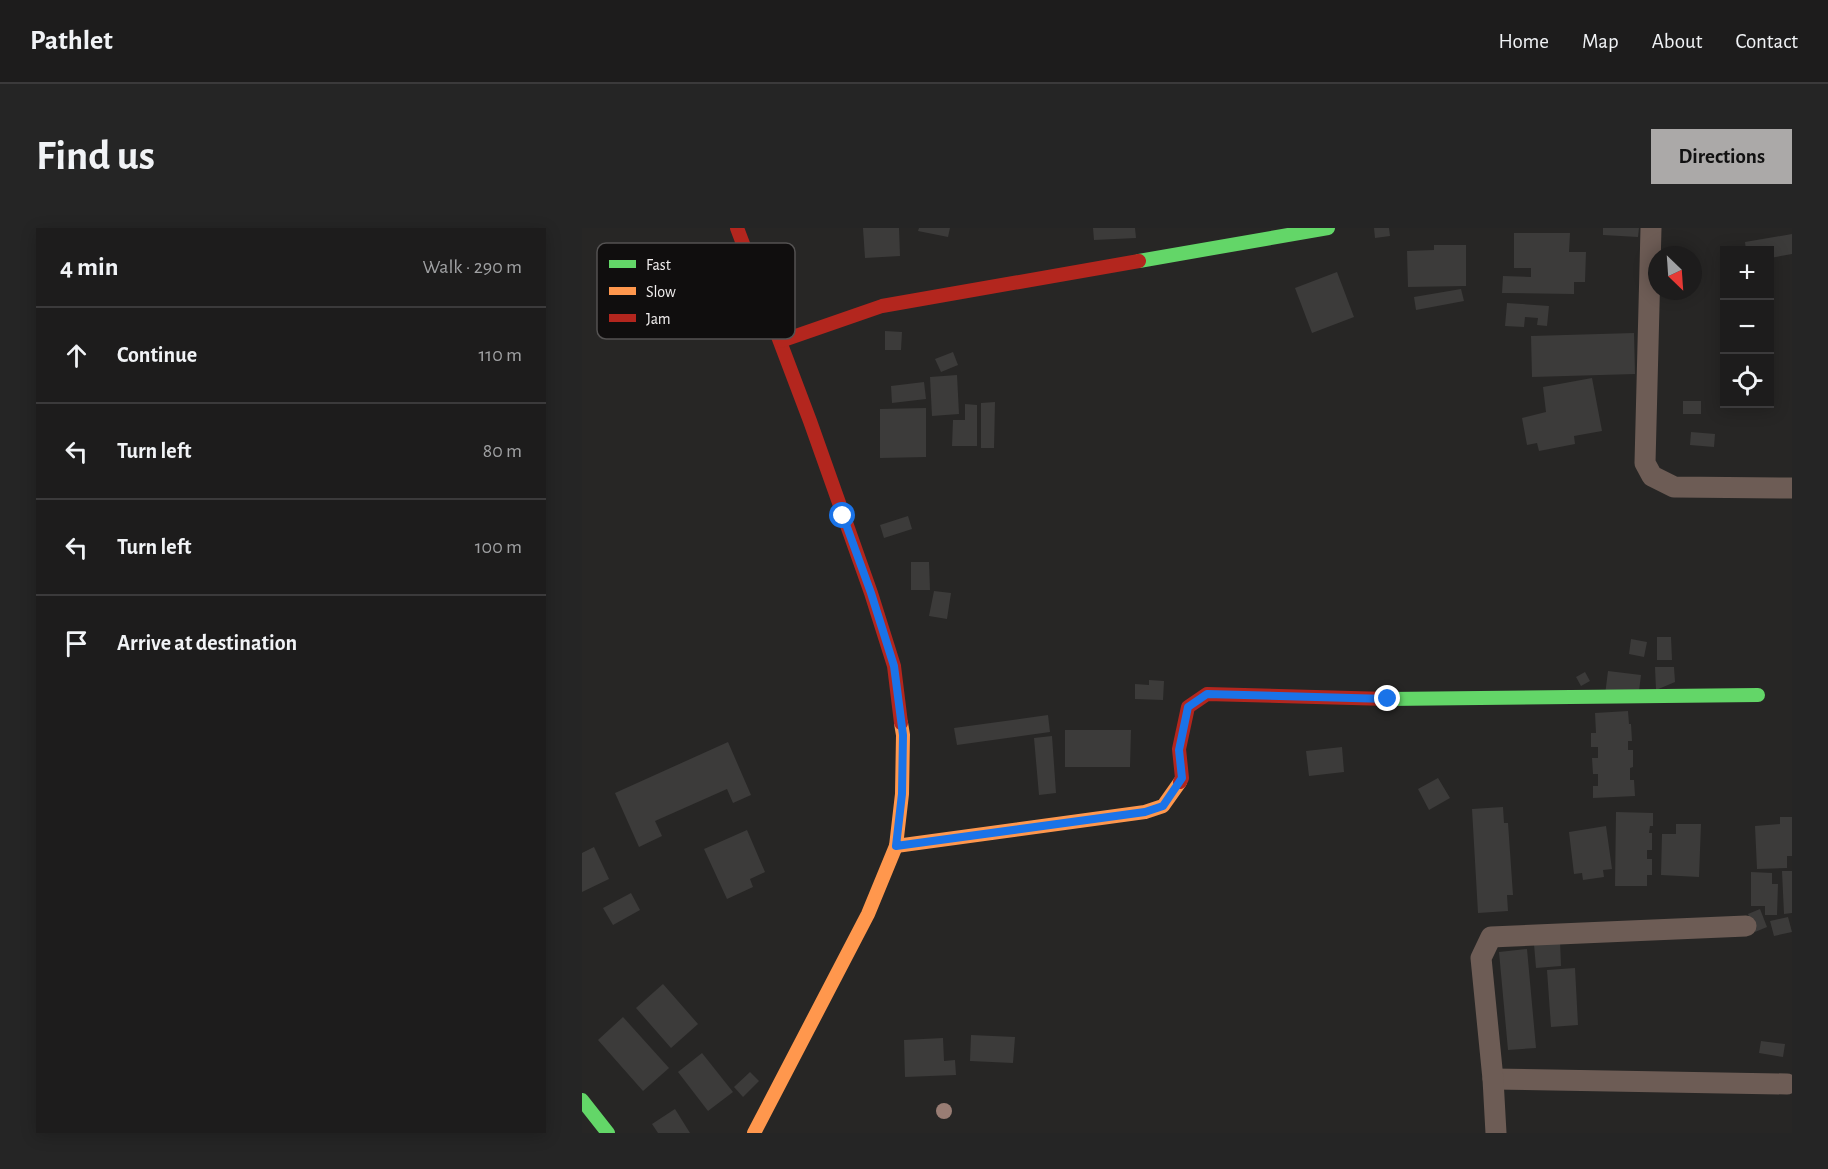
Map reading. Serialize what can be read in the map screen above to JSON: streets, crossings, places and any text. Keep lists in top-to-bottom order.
{
  "legend": ["Fast", "Slow", "Jam"],
  "north": "bottom right",
  "page": {
    "header": "Pathlet",
    "nav": [
      "Home",
      "Map",
      "About",
      "Contact"
    ],
    "buttons": "Directions",
    "title": "Find us",
    "heading": ["4 min", "Walk · 290 m"],
    "map_buttons": ["+", "−"],
    "list": [
      ["Continue", "110 m"],
      ["Turn left", "80 m"],
      ["Turn left", "100 m"],
      "Arrive at destination"
    ]
  }
}
